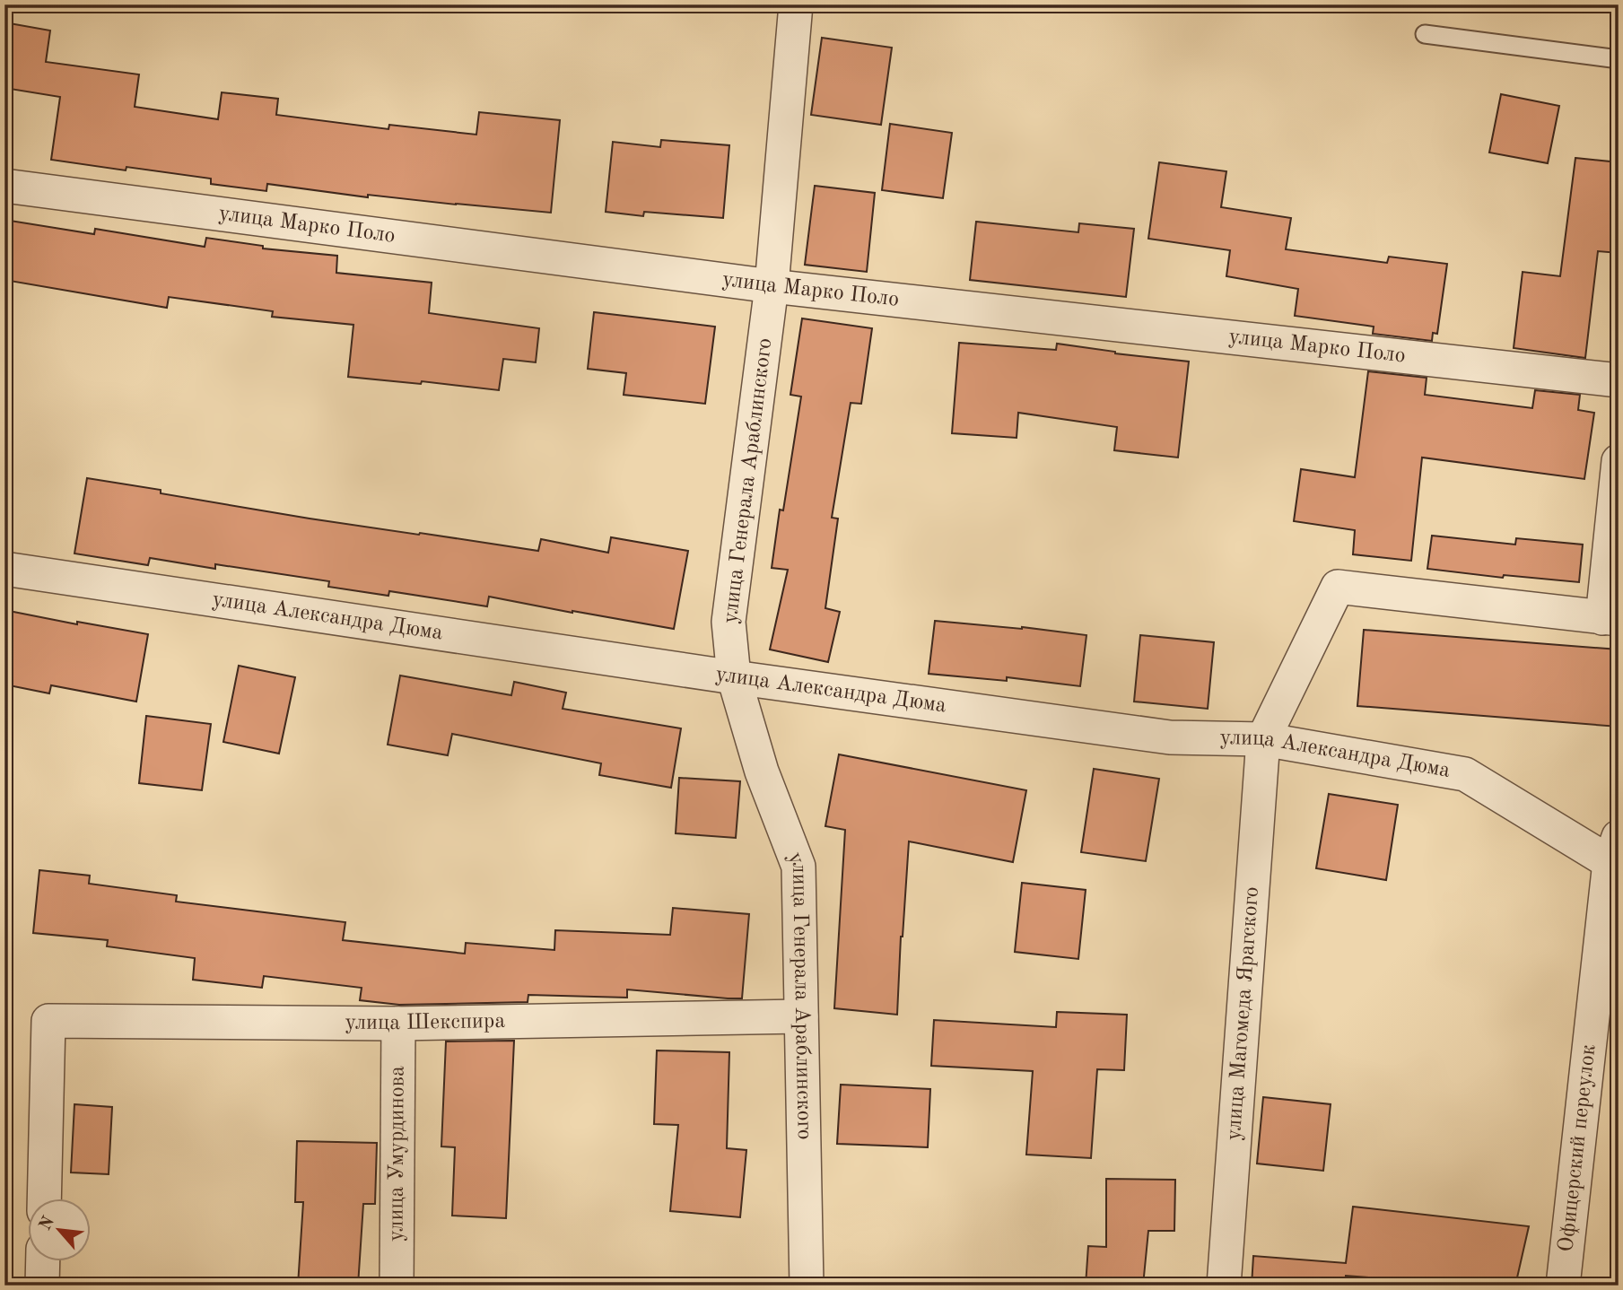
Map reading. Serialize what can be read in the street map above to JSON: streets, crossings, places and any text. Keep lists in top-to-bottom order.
{
  "streets": {
    "street": [
      "улица Марко Поло",
      "улица Генерала Араблинского",
      "улица Александра Дюма",
      "улица Магомеда Ярагского",
      "улица Шекспира",
      "Офицерский переулок",
      "улица Умурдинова"
    ]
  },
  "crossings": [
    ["улица Марко Поло", "улица Генерала Араблинского"],
    ["улица Генерала Араблинского", "улица Александра Дюма"],
    ["улица Генерала Араблинского", "улица Шекспира"],
    ["улица Александра Дюма", "улица Магомеда Ярагского"],
    ["улица Александра Дюма", "Офицерский переулок"],
    ["улица Шекспира", "улица Умурдинова"]
  ],
  "north": "top left"
}
